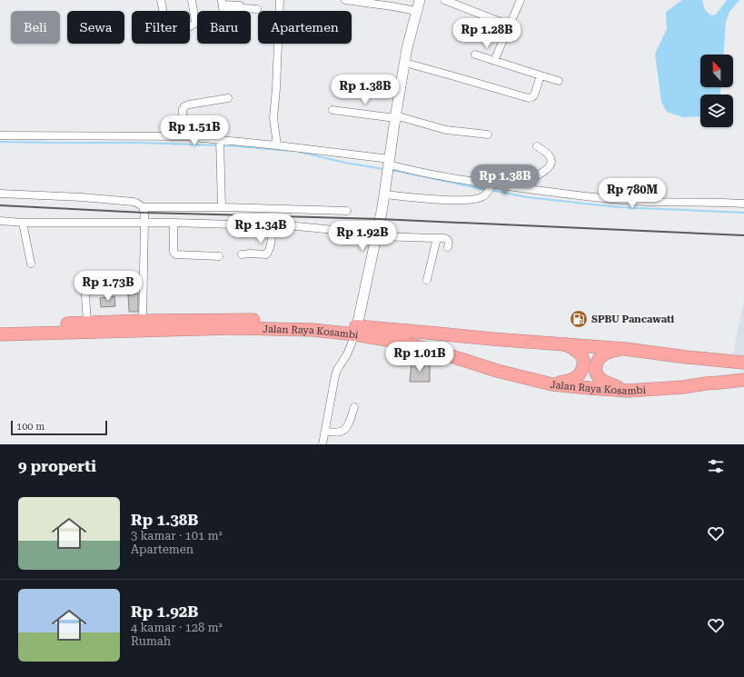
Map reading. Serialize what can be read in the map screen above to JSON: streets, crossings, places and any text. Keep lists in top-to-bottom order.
{
  "streets": {
    "highway": ["Jalan Raya Kosambi"]
  },
  "places": {
    "fuel station": ["SPBU Pancawati"]
  },
  "scale_bar": "100 m",
  "north": "top",
  "page": {
    "chip": [
      "Beli",
      "Sewa",
      "Filter",
      "Baru",
      "Apartemen"
    ],
    "price": [
      "Rp 1.28B",
      "Rp 1.38B",
      "Rp 1.51B",
      "Rp 1.38B",
      "Rp 780M",
      "Rp 1.34B",
      "Rp 1.92B",
      "Rp 1.73B",
      "Rp 1.01B"
    ],
    "scale": "100 m",
    "heading": "9 properti",
    "list": [
      {
        "name": "Rp 1.38B",
        "note": "3 kamar · 101 m² · Apartemen"
      },
      {
        "name": "Rp 1.92B",
        "note": "4 kamar · 128 m² · Rumah"
      }
    ]
  }
}
